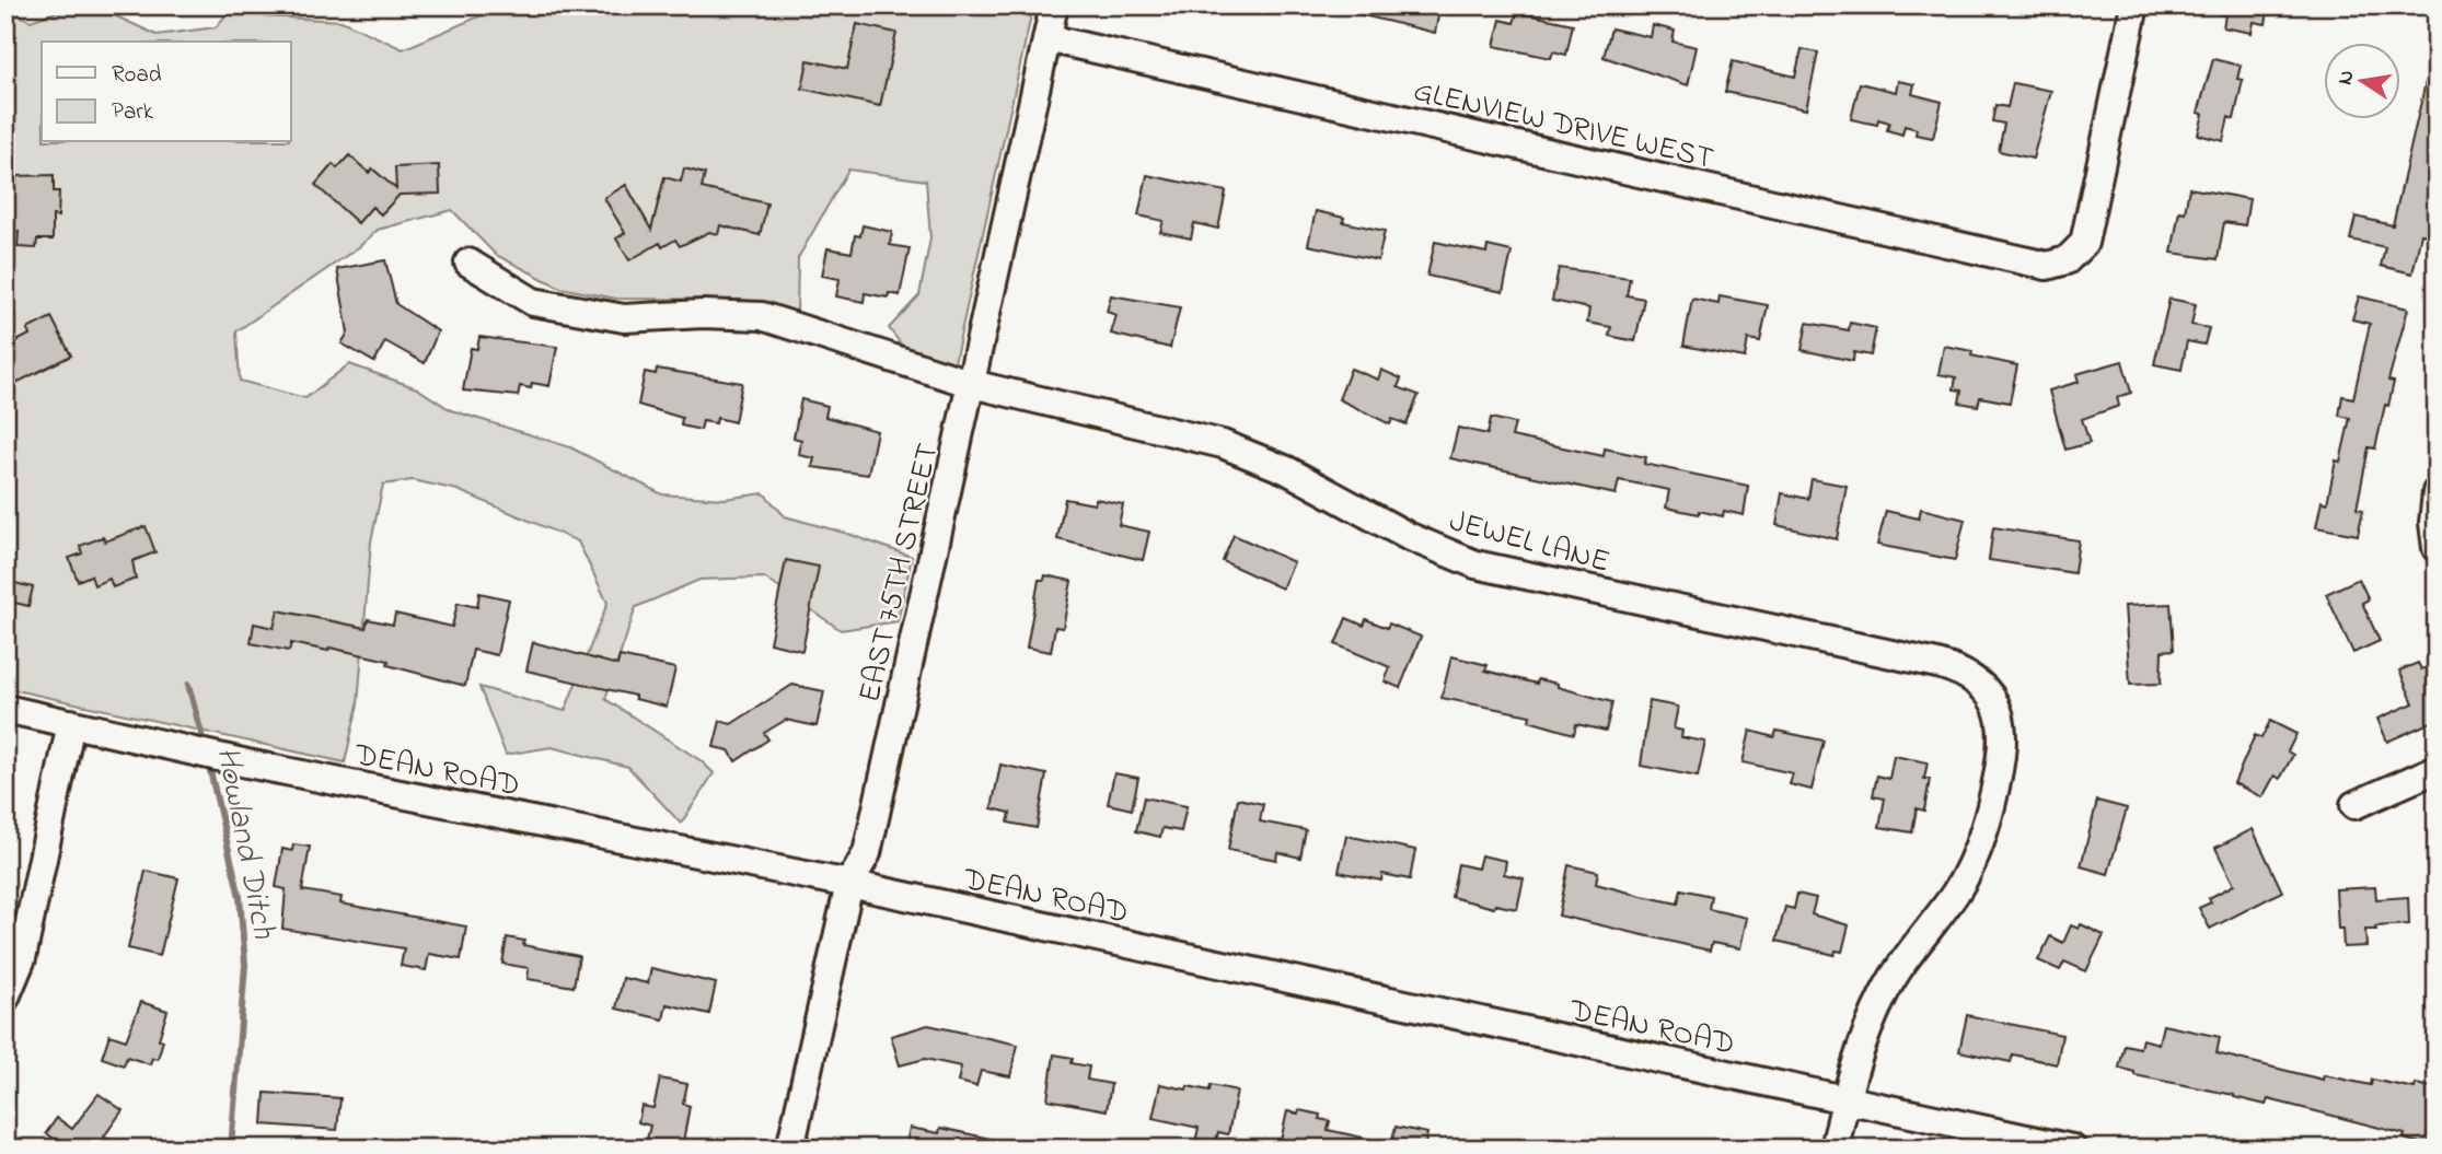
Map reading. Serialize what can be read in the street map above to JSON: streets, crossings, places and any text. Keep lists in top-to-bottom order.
{
  "streets": {
    "street": [
      "GLENVIEW DRIVE WEST",
      "JEWEL LANE",
      "EAST 75TH STREET",
      "DEAN ROAD"
    ]
  },
  "crossings": [
    ["GLENVIEW DRIVE WEST", "EAST 75TH STREET"],
    ["JEWEL LANE", "EAST 75TH STREET"],
    ["JEWEL LANE", "DEAN ROAD"],
    ["EAST 75TH STREET", "DEAN ROAD"]
  ],
  "water": ["Howland Ditch"],
  "legend": ["Road", "Park"],
  "north": "left"
}
